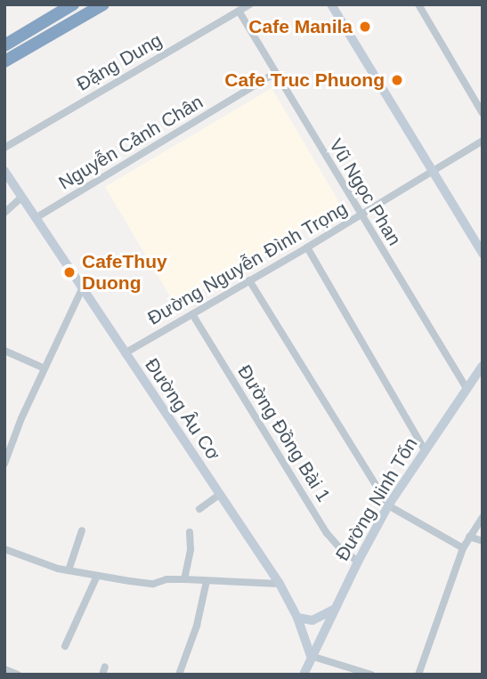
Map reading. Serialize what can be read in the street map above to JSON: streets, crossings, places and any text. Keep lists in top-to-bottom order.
{
  "streets": {
    "main road": ["Đường Âu Cơ", "Đường Ninh Tốn"],
    "street": [
      "Đặng Dung",
      "Nguyễn Cảnh Chân",
      "Vũ Ngọc Phan",
      "Đường Nguyễn Đình Trọng",
      "Đường Đồng Bài 1"
    ]
  },
  "crossings": [
    ["Đặng Dung", "Vũ Ngọc Phan"],
    ["Nguyễn Cảnh Chân", "Vũ Ngọc Phan"],
    ["Nguyễn Cảnh Chân", "Đường Âu Cơ"],
    ["Vũ Ngọc Phan", "Đường Nguyễn Đình Trọng"],
    ["Vũ Ngọc Phan", "Đường Ninh Tốn"],
    ["Đường Nguyễn Đình Trọng", "Đường Âu Cơ"],
    ["Đường Nguyễn Đình Trọng", "Đường Đồng Bài 1"],
    ["Đường Âu Cơ", "Đường Ninh Tốn"],
    ["Đường Đồng Bài 1", "Đường Ninh Tốn"]
  ],
  "places": ["Cafe Manila", "Cafe Truc Phuong", "CafeThuy Duong"]
}
